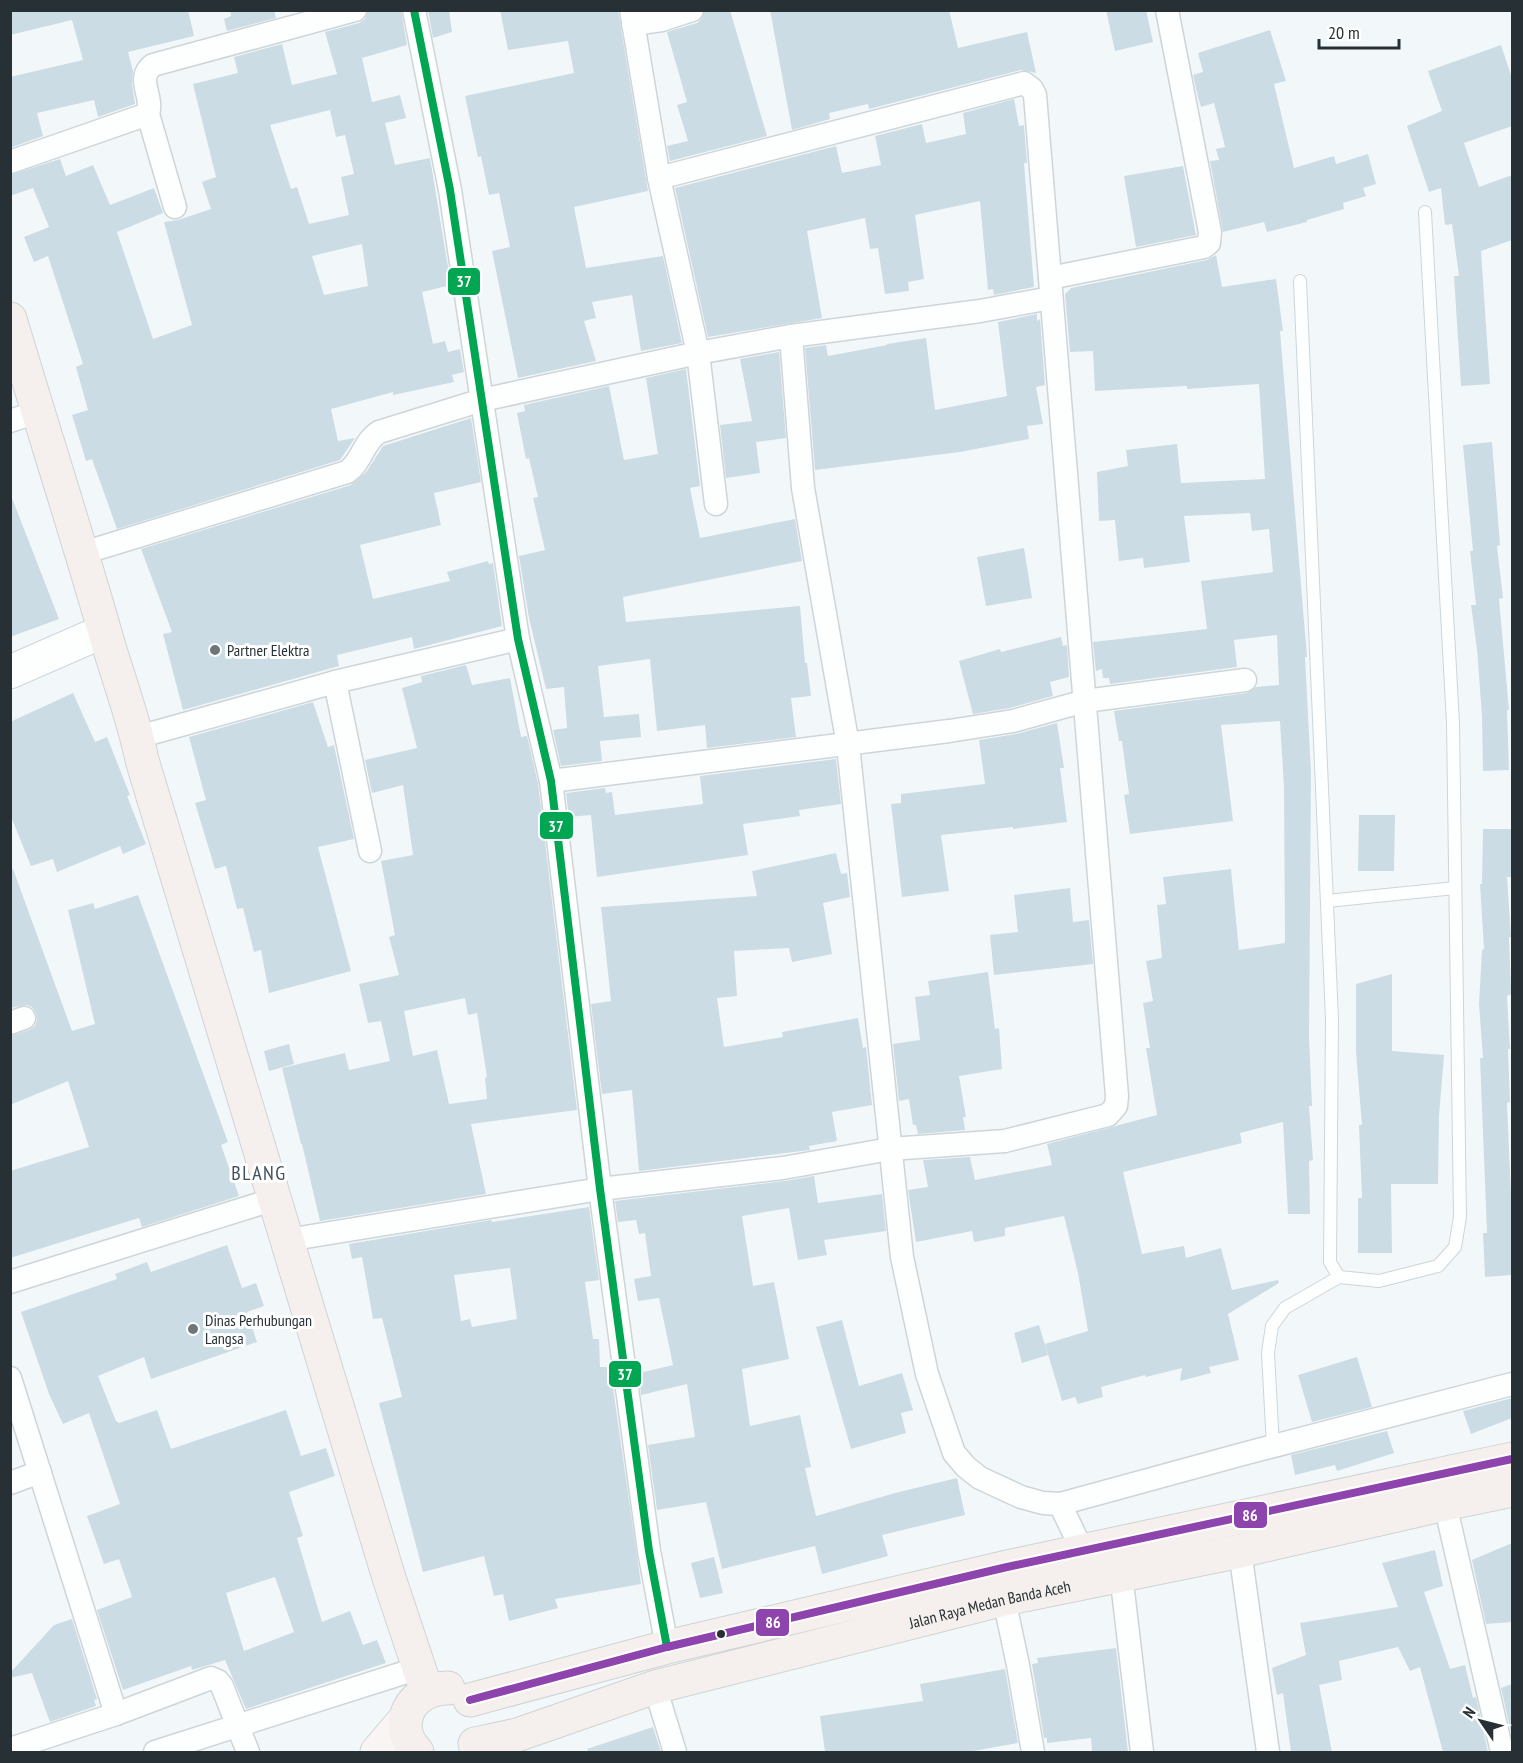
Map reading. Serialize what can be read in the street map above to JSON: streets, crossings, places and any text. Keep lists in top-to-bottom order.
{
  "streets": {
    "highway": ["Jalan Raya Medan Banda Aceh"]
  },
  "districts": ["BLANG"],
  "places": ["Partner Elektra", "Dinas Perhubungan Langsa"],
  "lines": ["transit line 37", "transit line 86"],
  "scale_bar": "20 m",
  "north": "top left"
}
